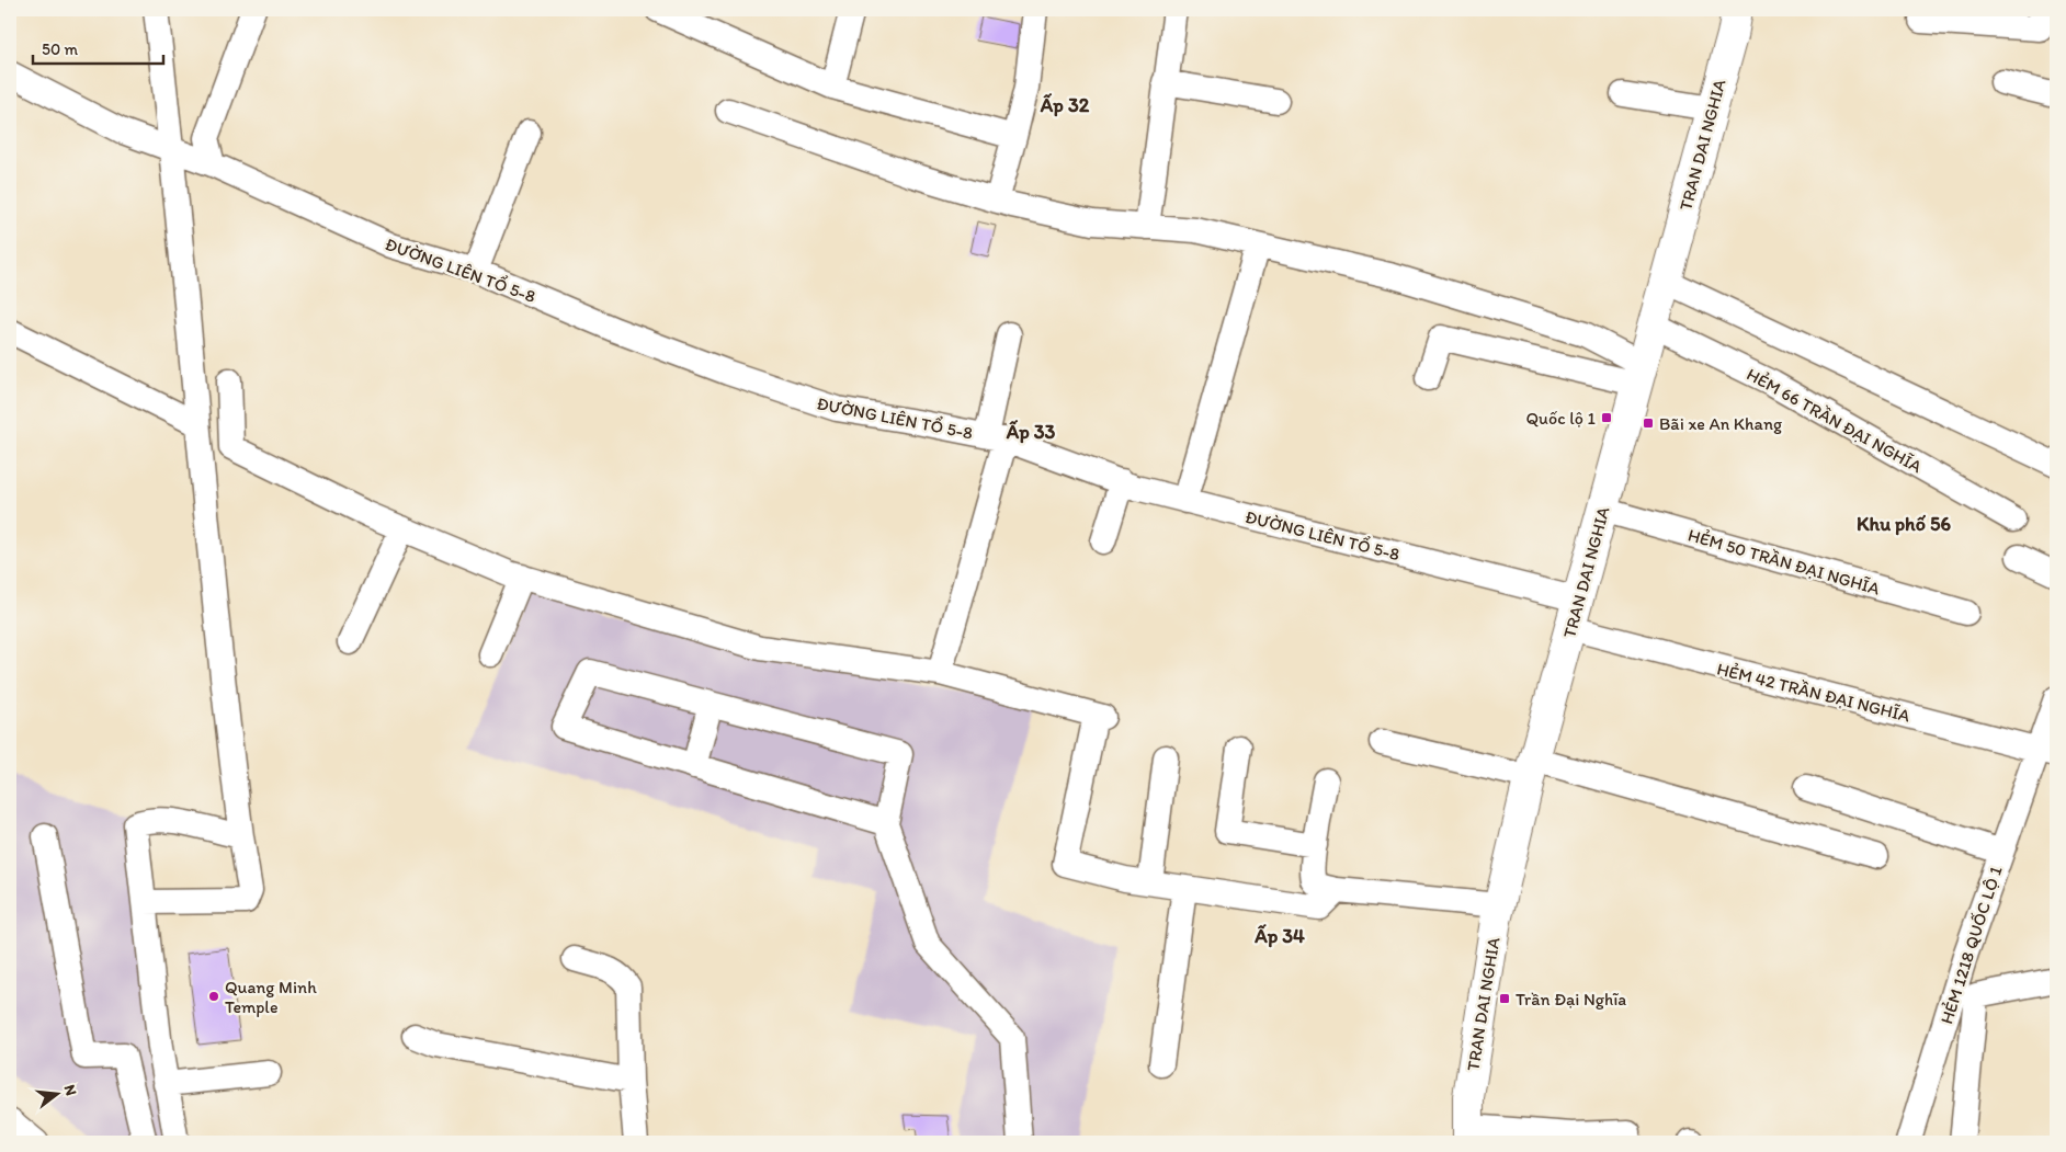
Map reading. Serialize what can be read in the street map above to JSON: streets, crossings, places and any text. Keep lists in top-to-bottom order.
{
  "streets": {
    "main road": ["TRAN DAI NGHIA"],
    "street": [
      "ĐƯỜNG LIÊN TỔ 5-8",
      "HẺM 66 TRẦN ĐẠI NGHĨA",
      "HẺM 50 TRẦN ĐẠI NGHĨA",
      "HẺM 42 TRẦN ĐẠI NGHĨA",
      "HẺM 1218 QUỐC LỘ 1"
    ]
  },
  "crossings": [
    ["TRAN DAI NGHIA", "ĐƯỜNG LIÊN TỔ 5-8"],
    ["TRAN DAI NGHIA", "HẺM 66 TRẦN ĐẠI NGHĨA"],
    ["TRAN DAI NGHIA", "HẺM 50 TRẦN ĐẠI NGHĨA"],
    ["TRAN DAI NGHIA", "HẺM 42 TRẦN ĐẠI NGHĨA"],
    ["HẺM 42 TRẦN ĐẠI NGHĨA", "HẺM 1218 QUỐC LỘ 1"]
  ],
  "districts": [
    "Ấp 32",
    "Ấp 33",
    "Khu phố 56",
    "Ấp 34"
  ],
  "places": {
    "transit": ["Quốc lộ 1", "Bãi xe An Khang", "Trần Đại Nghĩa"],
    "other": ["Quang Minh Temple"]
  },
  "scale_bar": "50 m",
  "north": "right"
}
